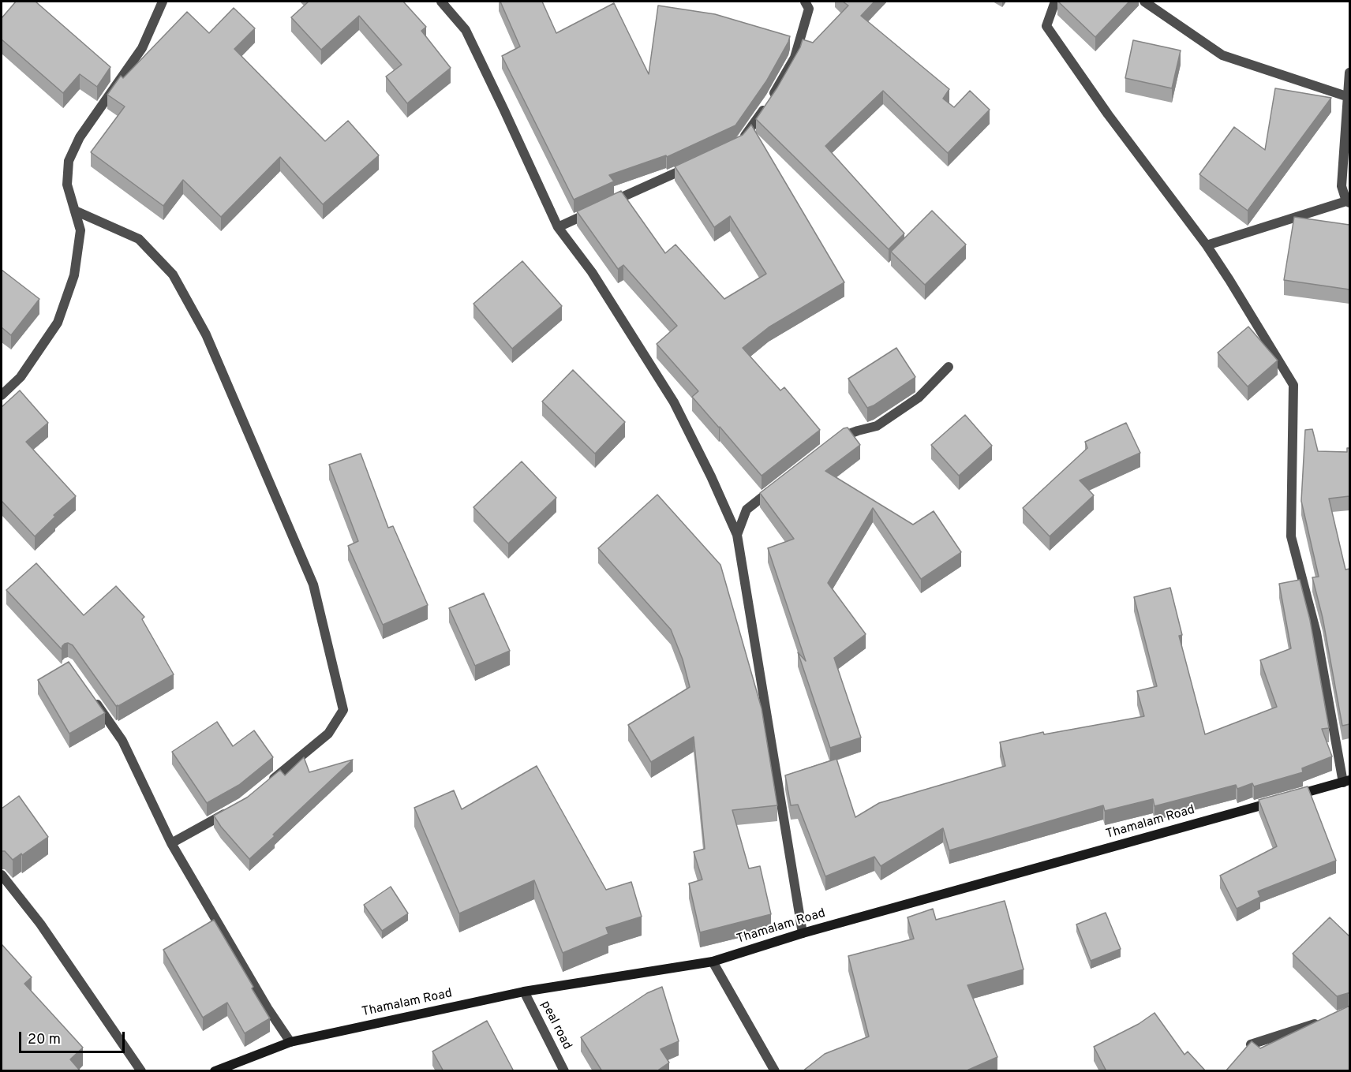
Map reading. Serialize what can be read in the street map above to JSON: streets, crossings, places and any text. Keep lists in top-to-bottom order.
{
  "streets": {
    "street": ["Thamalam Road", "peal road"]
  },
  "crossings": [
    ["Thamalam Road", "peal road"]
  ],
  "scale_bar": "20 m"
}
